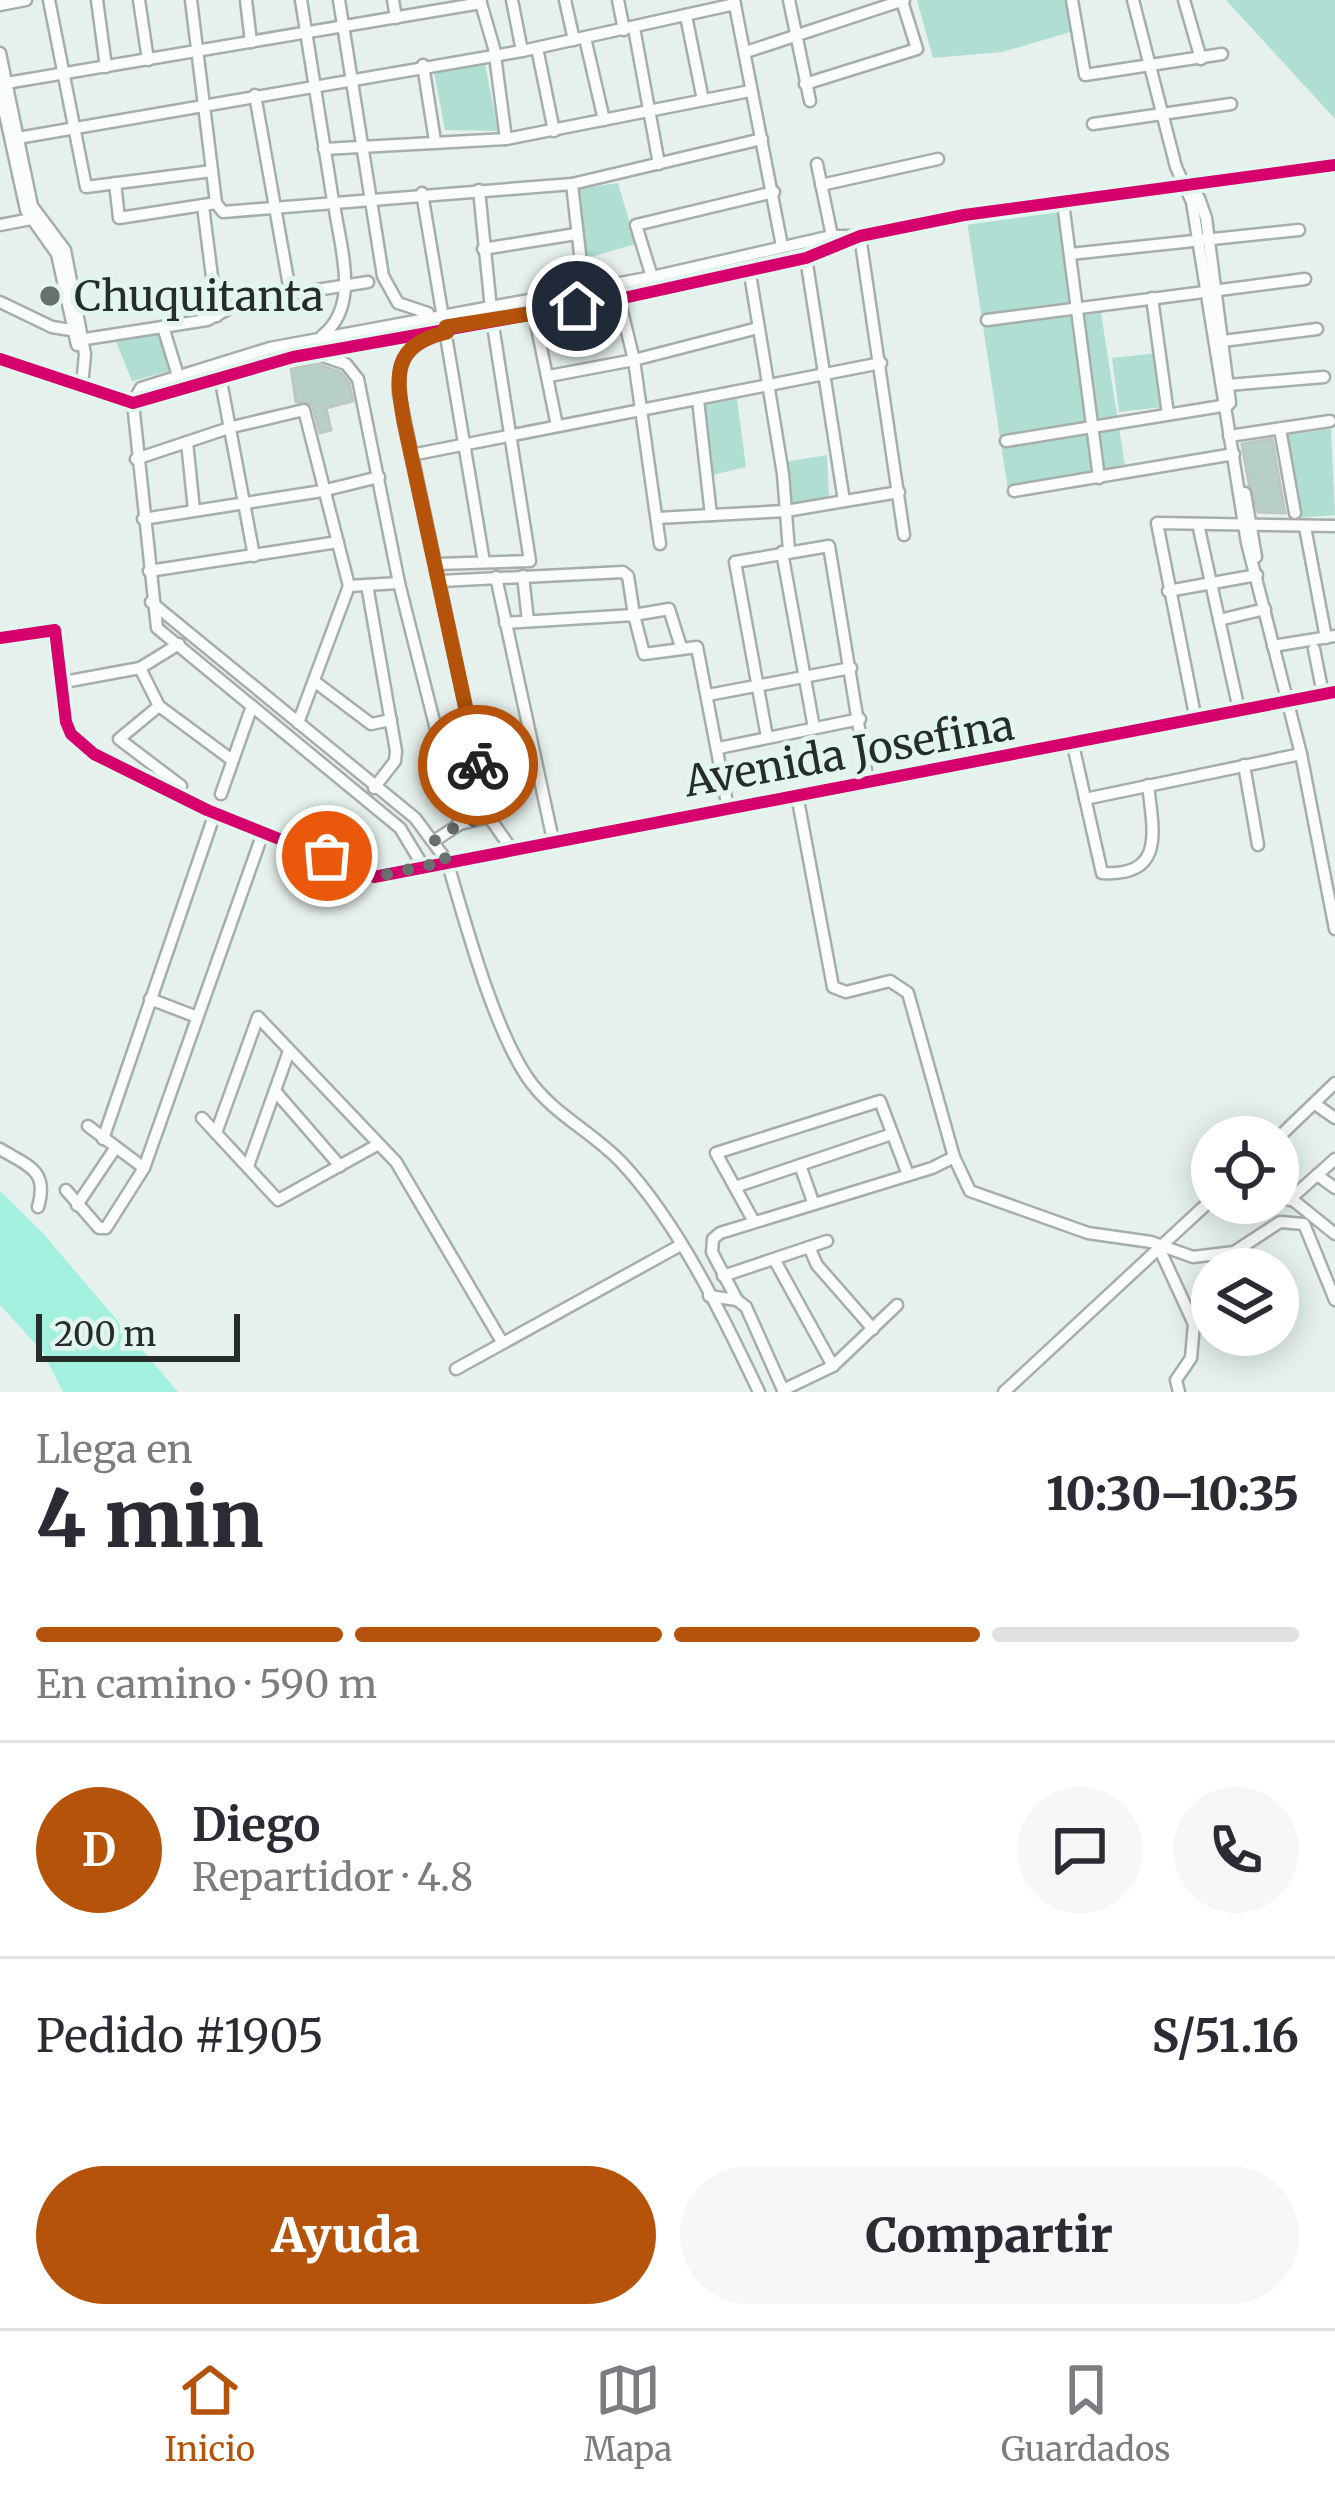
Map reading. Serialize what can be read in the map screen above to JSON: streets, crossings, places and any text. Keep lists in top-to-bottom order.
{
  "streets": {
    "street": ["Avenida Josefina"]
  },
  "places": ["Chuquitanta"],
  "scale_bar": "200 m",
  "page": {
    "scale": "200 m",
    "heading": ["4 min", "Llega en", "10:30–10:35"],
    "panel": [
      "Diego",
      "Repartidor · 4.8",
      "Pedido #1905",
      "S/51.16"
    ],
    "bar": "En camino · 590 m",
    "round": "D",
    "buttons": ["Ayuda", "Compartir"],
    "tabs": ["Inicio", "Mapa", "Guardados"]
  }
}
